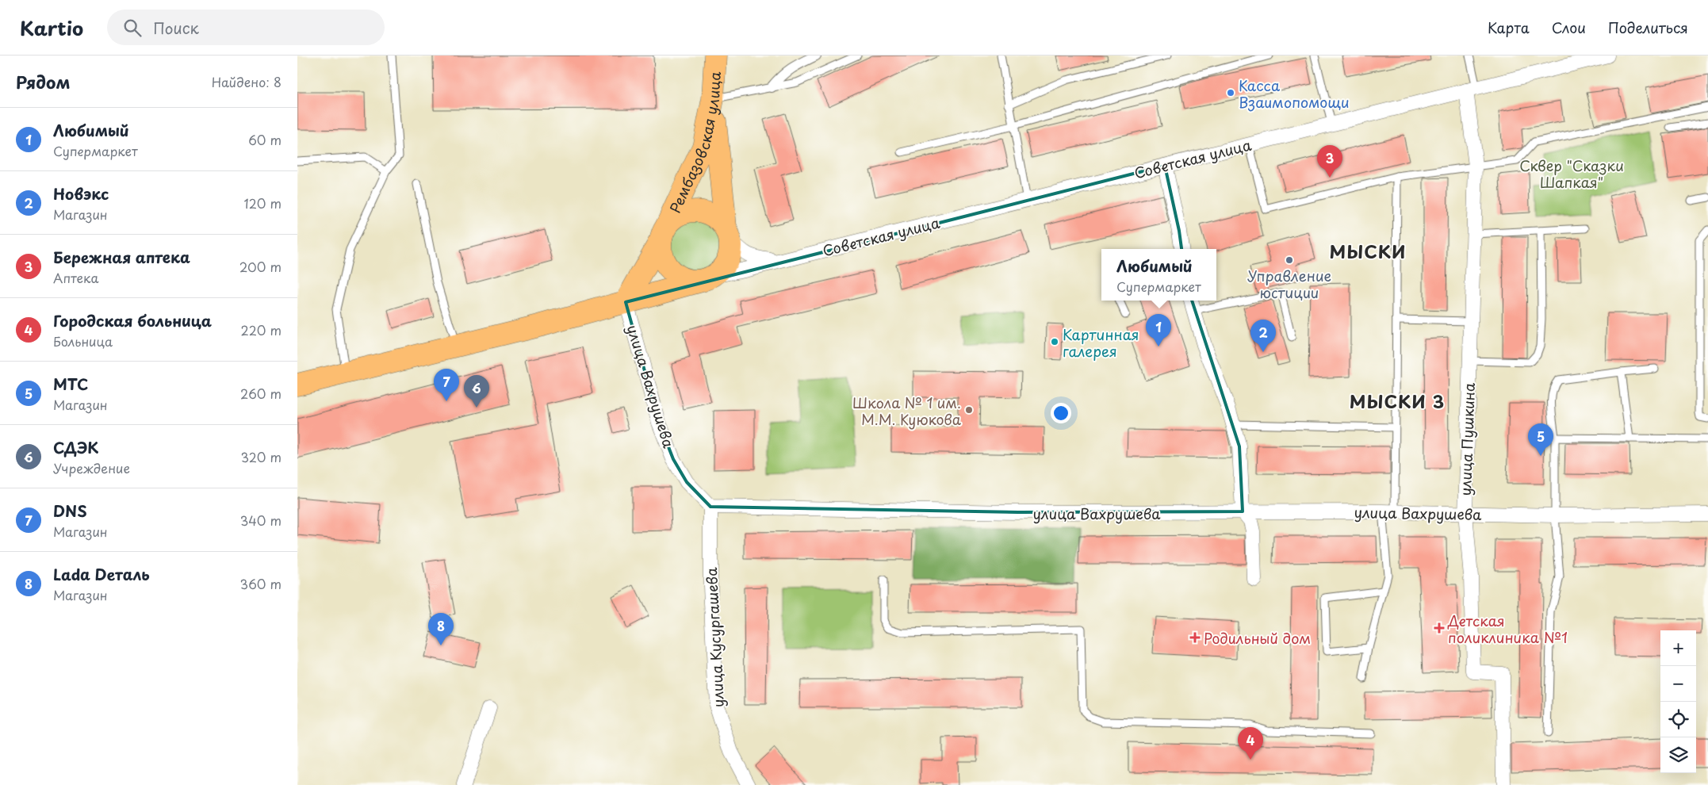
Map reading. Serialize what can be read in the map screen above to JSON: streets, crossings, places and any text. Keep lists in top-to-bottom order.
{
  "streets": {
    "main road": ["Рембазовская улица"],
    "street": [
      "Советская улица",
      "улица Вахрушева",
      "улица Пушкина",
      "улица Кусургашева"
    ]
  },
  "crossings": [
    ["Рембазовская улица", "Советская улица"],
    ["Рембазовская улица", "улица Вахрушева"],
    ["Советская улица", "улица Пушкина"],
    ["улица Вахрушева", "улица Пушкина"],
    ["улица Вахрушева", "улица Кусургашева"]
  ],
  "districts": ["МЫСКИ", "МЫСКИ 3"],
  "parks": ["Сквер \"Сказки Шапкая\""],
  "places": {
    "other": [
      "Касса Взаимопомощи",
      "Управление юстиции",
      "Картинная галерея",
      "Школа № 1 им. М.М. Куюкова"
    ],
    "health": ["Детская поликлиника №1", "Родильный дом"]
  },
  "page": {
    "header": "Kartio",
    "search": "Поиск",
    "nav": ["Карта", "Слои", "Поделиться"],
    "heading": ["Рядом", "Найдено: 8"],
    "list": [
      {
        "mark": "1",
        "name": "Любимый",
        "note": "Супермаркет",
        "value": "60 m"
      },
      {
        "mark": "2",
        "name": "Новэкс",
        "note": "Магазин",
        "value": "120 m"
      },
      {
        "mark": "3",
        "name": "Бережная аптека",
        "note": "Аптека",
        "value": "200 m"
      },
      {
        "mark": "4",
        "name": "Городская больница",
        "note": "Больница",
        "value": "220 m"
      },
      {
        "mark": "5",
        "name": "МТС",
        "note": "Магазин",
        "value": "260 m"
      },
      {
        "mark": "6",
        "name": "СДЭК",
        "note": "Учреждение",
        "value": "320 m"
      },
      {
        "mark": "7",
        "name": "DNS",
        "note": "Магазин",
        "value": "340 m"
      },
      {
        "mark": "8",
        "name": "Lada Dеталь",
        "note": "Магазин",
        "value": "360 m"
      }
    ],
    "pins": [
      "3",
      "1",
      "2",
      "7",
      "6",
      "5",
      "8",
      "4"
    ],
    "popup": ["Любимый", "Супермаркет"],
    "map_buttons": ["+", "−"]
  }
}
